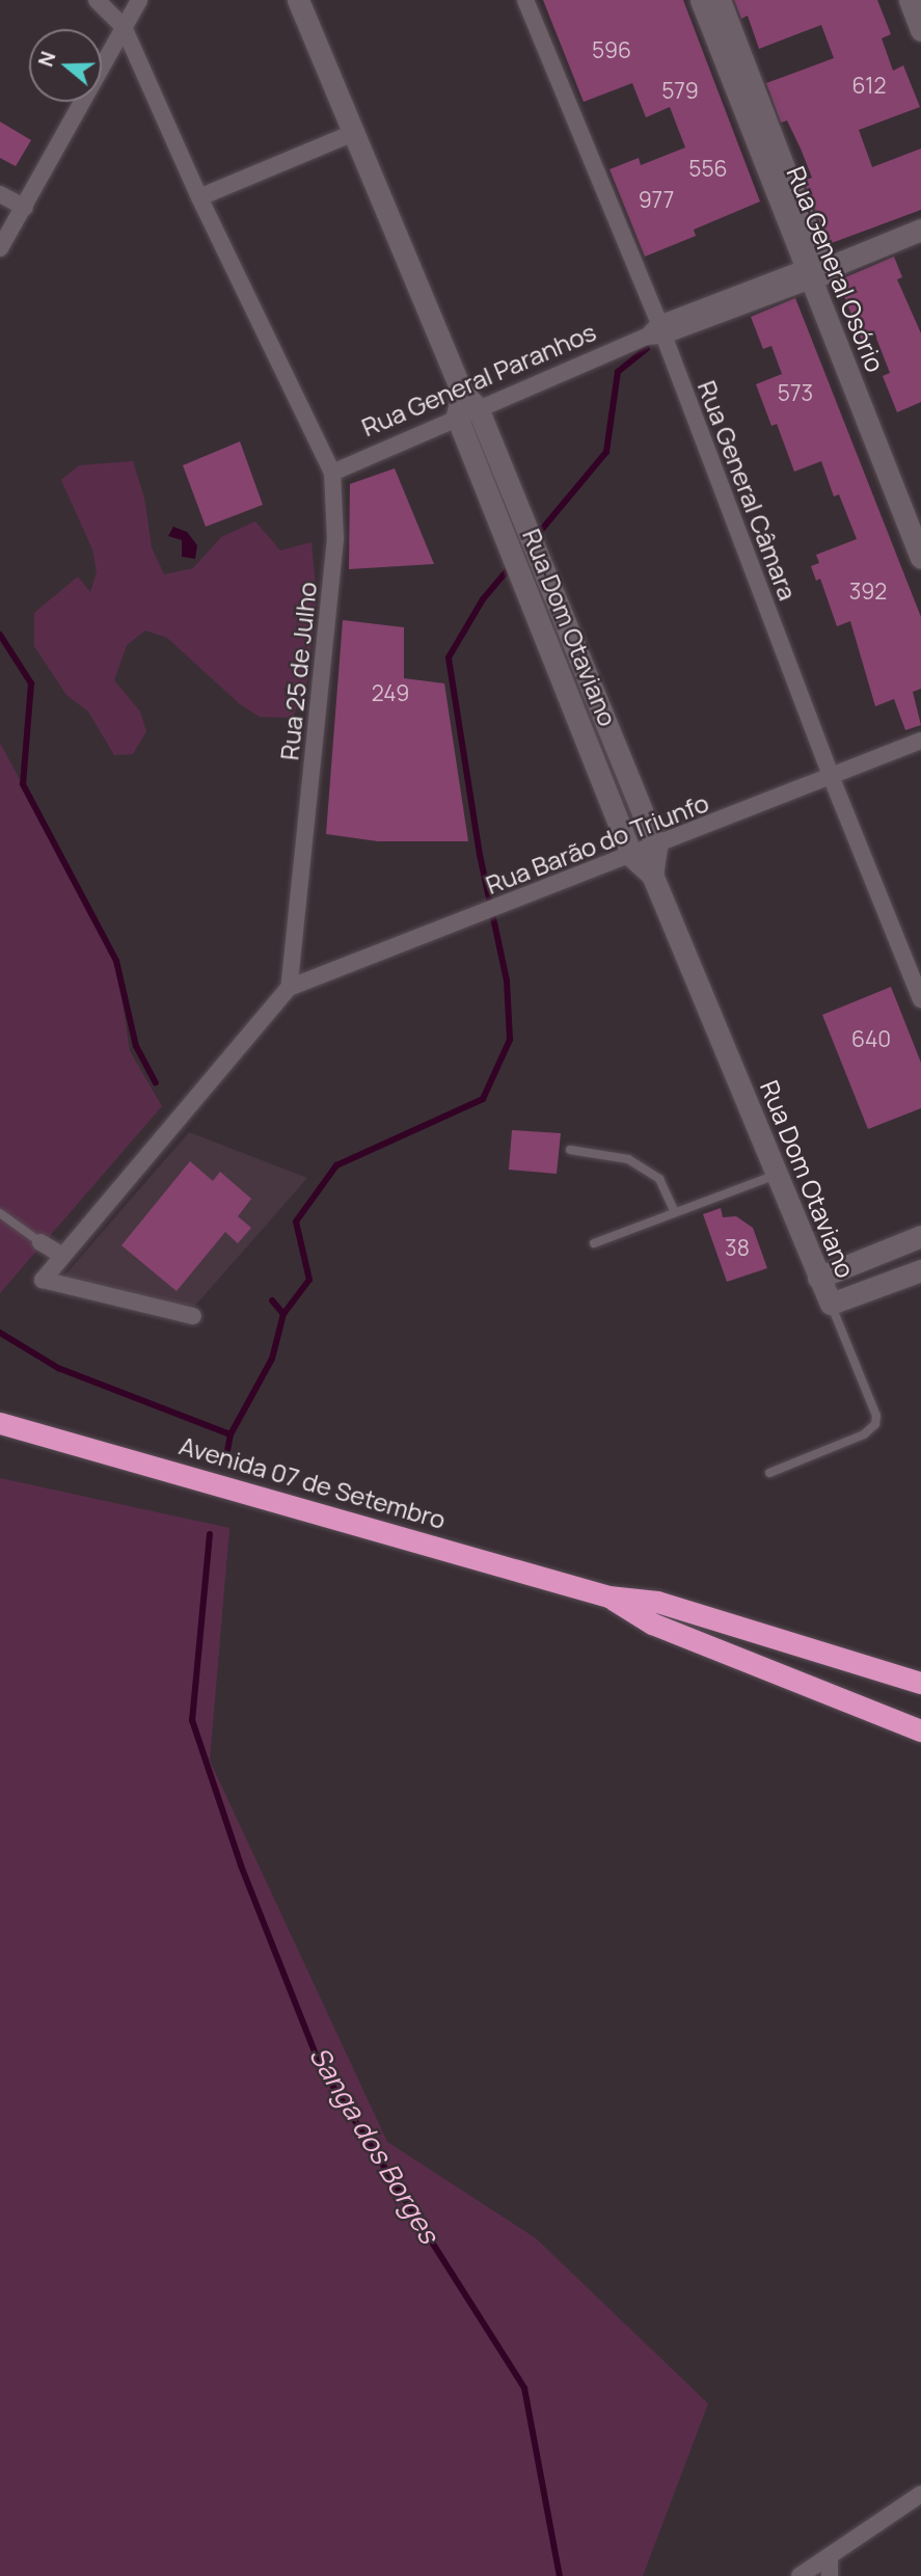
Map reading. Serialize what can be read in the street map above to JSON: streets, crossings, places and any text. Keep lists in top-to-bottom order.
{
  "streets": {
    "highway": ["Avenida 07 de Setembro"],
    "street": [
      "Rua General Osório",
      "Rua General Paranhos",
      "Rua General Câmara",
      "Rua Dom Otaviano",
      "Rua 25 de Julho",
      "Rua Barão do Triunfo"
    ]
  },
  "crossings": [
    ["Rua General Osório", "Rua General Paranhos"],
    ["Rua General Paranhos", "Rua General Câmara"],
    ["Rua General Paranhos", "Rua Dom Otaviano"],
    ["Rua General Paranhos", "Rua 25 de Julho"],
    ["Rua General Câmara", "Rua Barão do Triunfo"],
    ["Rua Dom Otaviano", "Rua Barão do Triunfo"],
    ["Rua 25 de Julho", "Rua Barão do Triunfo"]
  ],
  "water": ["Sanga dos Borges"],
  "house_numbers": [
    "596",
    "612",
    "579",
    "556",
    "977",
    "573",
    "392",
    "249",
    "640",
    "38"
  ],
  "north": "left"
}
